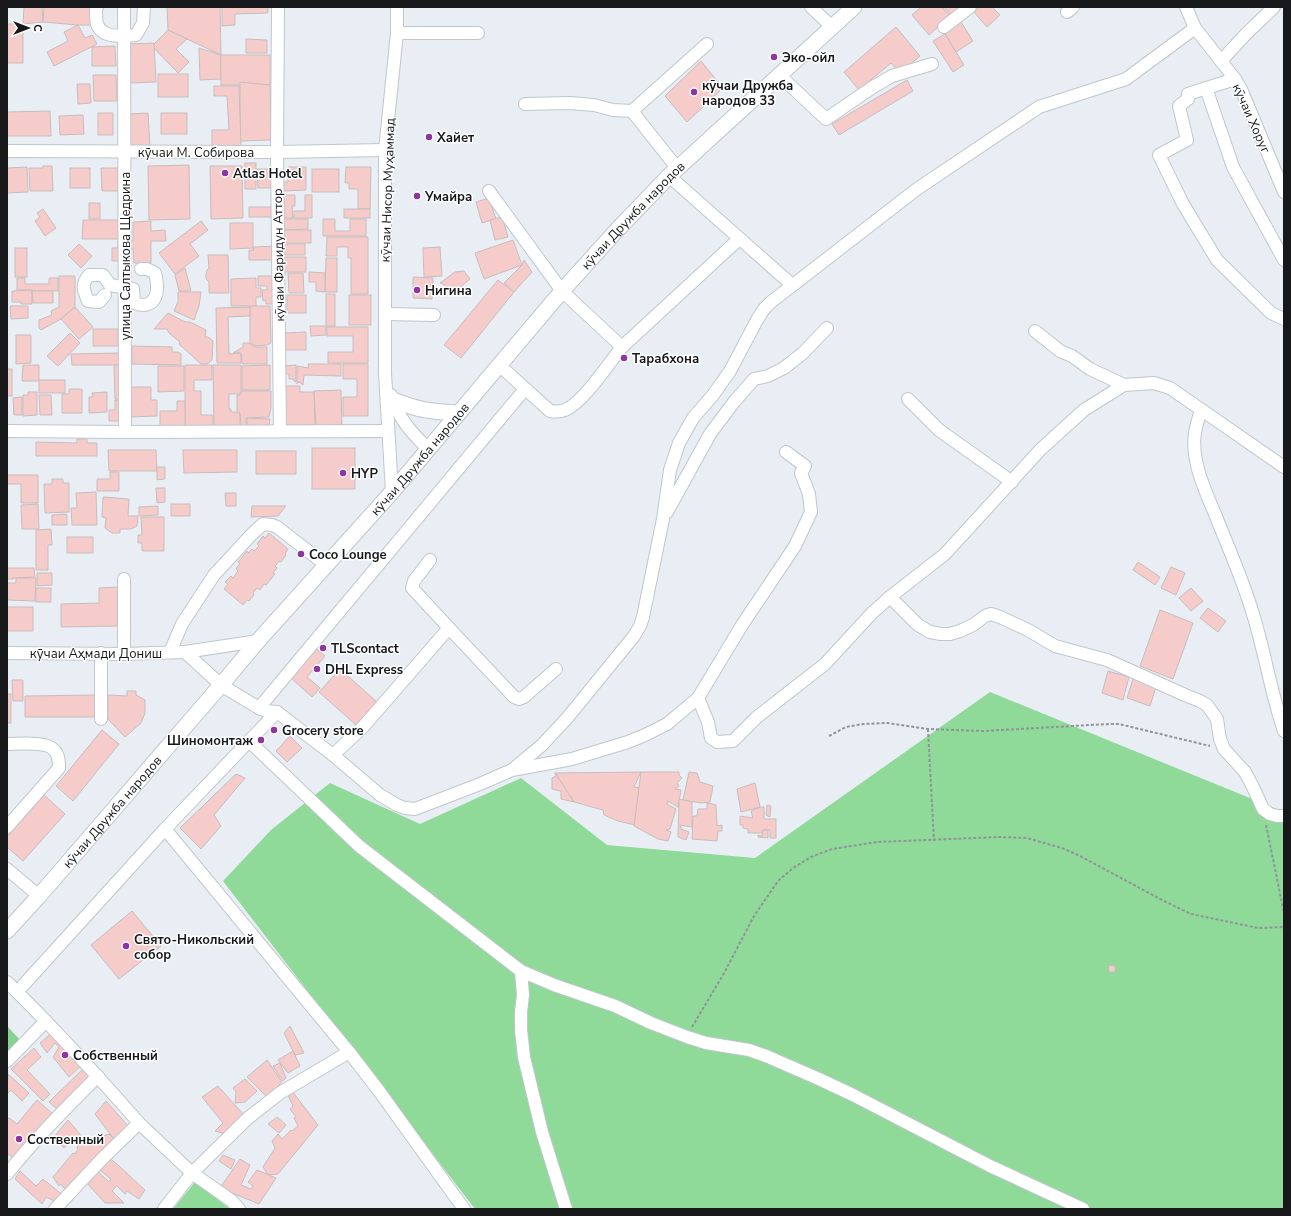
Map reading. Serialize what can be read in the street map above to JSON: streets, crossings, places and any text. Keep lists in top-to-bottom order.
{
  "streets": {
    "main road": ["кӯчаи Дружба народов"],
    "street": [
      "кӯчаи Хоруг",
      "кӯчаи М. Собирова",
      "кӯчаи Нисор Муҳаммад",
      "кӯчаи Фаридун Аттор",
      "улица Салтыкова Щедрина",
      "кӯчаи Аҳмади Дониш"
    ]
  },
  "crossings": [
    ["кӯчаи М. Собирова", "кӯчаи Нисор Муҳаммад"],
    ["кӯчаи М. Собирова", "кӯчаи Фаридун Аттор"],
    ["кӯчаи М. Собирова", "улица Салтыкова Щедрина"],
    ["кӯчаи Нисор Муҳаммад", "кӯчаи Дружба народов"],
    ["кӯчаи Дружба народов", "кӯчаи Аҳмади Дониш"]
  ],
  "places": [
    "Эко-ойл",
    "кӯчаи Дружба народов 33",
    "Хайет",
    "Atlas Hotel",
    "Умайра",
    "Нигина",
    "Тарабхона",
    "HYP",
    "Coco Lounge",
    "TLScontact",
    "DHL Express",
    "Grocery store",
    "Шиномонтаж",
    "Свято-Никольский собор",
    "Собственный",
    "Соственный"
  ],
  "north": "right"
}
